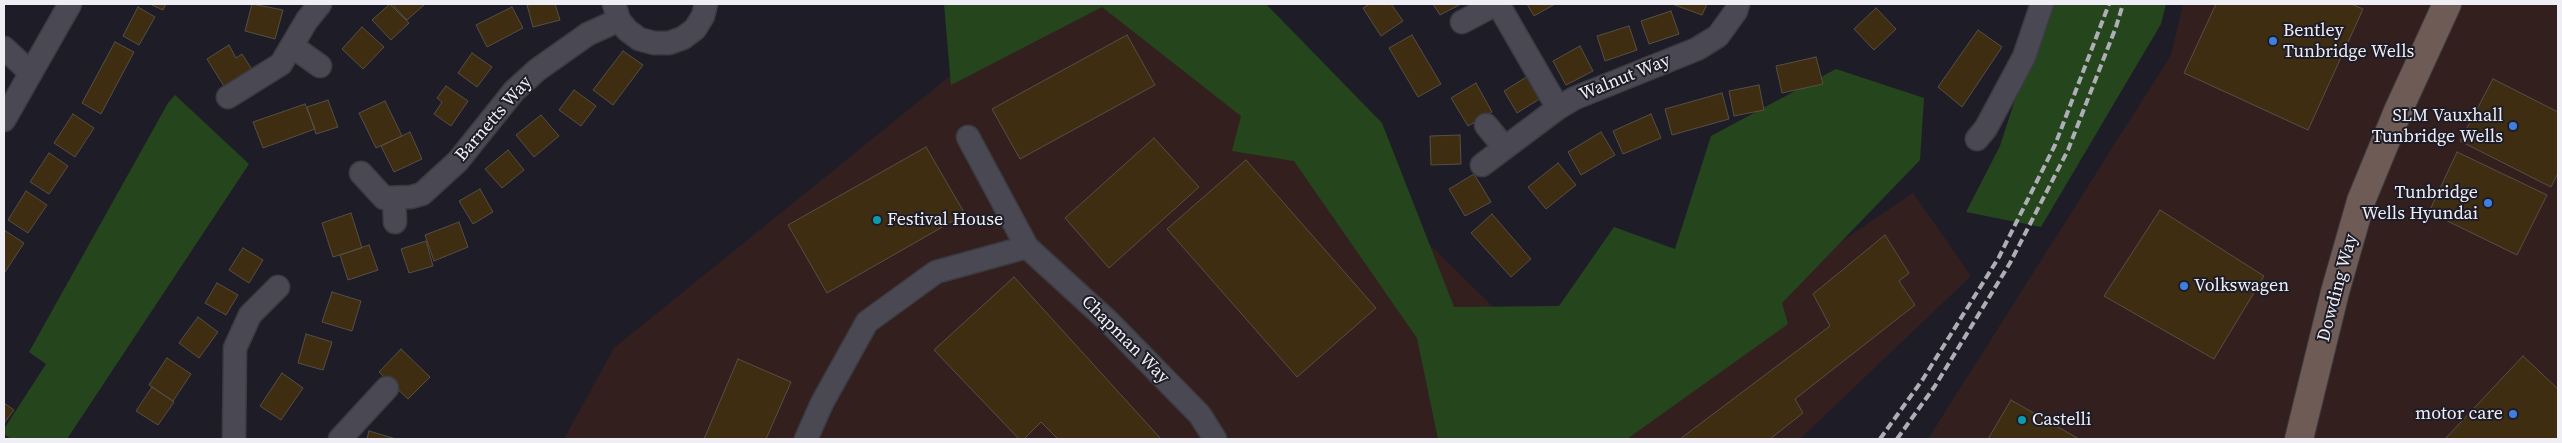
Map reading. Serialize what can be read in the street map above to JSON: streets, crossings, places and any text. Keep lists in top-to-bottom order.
{
  "streets": {
    "street": [
      "Walnut Way",
      "Barnetts Way",
      "Dowding Way",
      "Chapman Way"
    ]
  },
  "places": [
    "Bentley Tunbridge Wells",
    "SLM Vauxhall Tunbridge Wells",
    "Tunbridge Wells Hyundai",
    "Festival House",
    "Volkswagen",
    "motor care",
    "Castelli"
  ]
}
